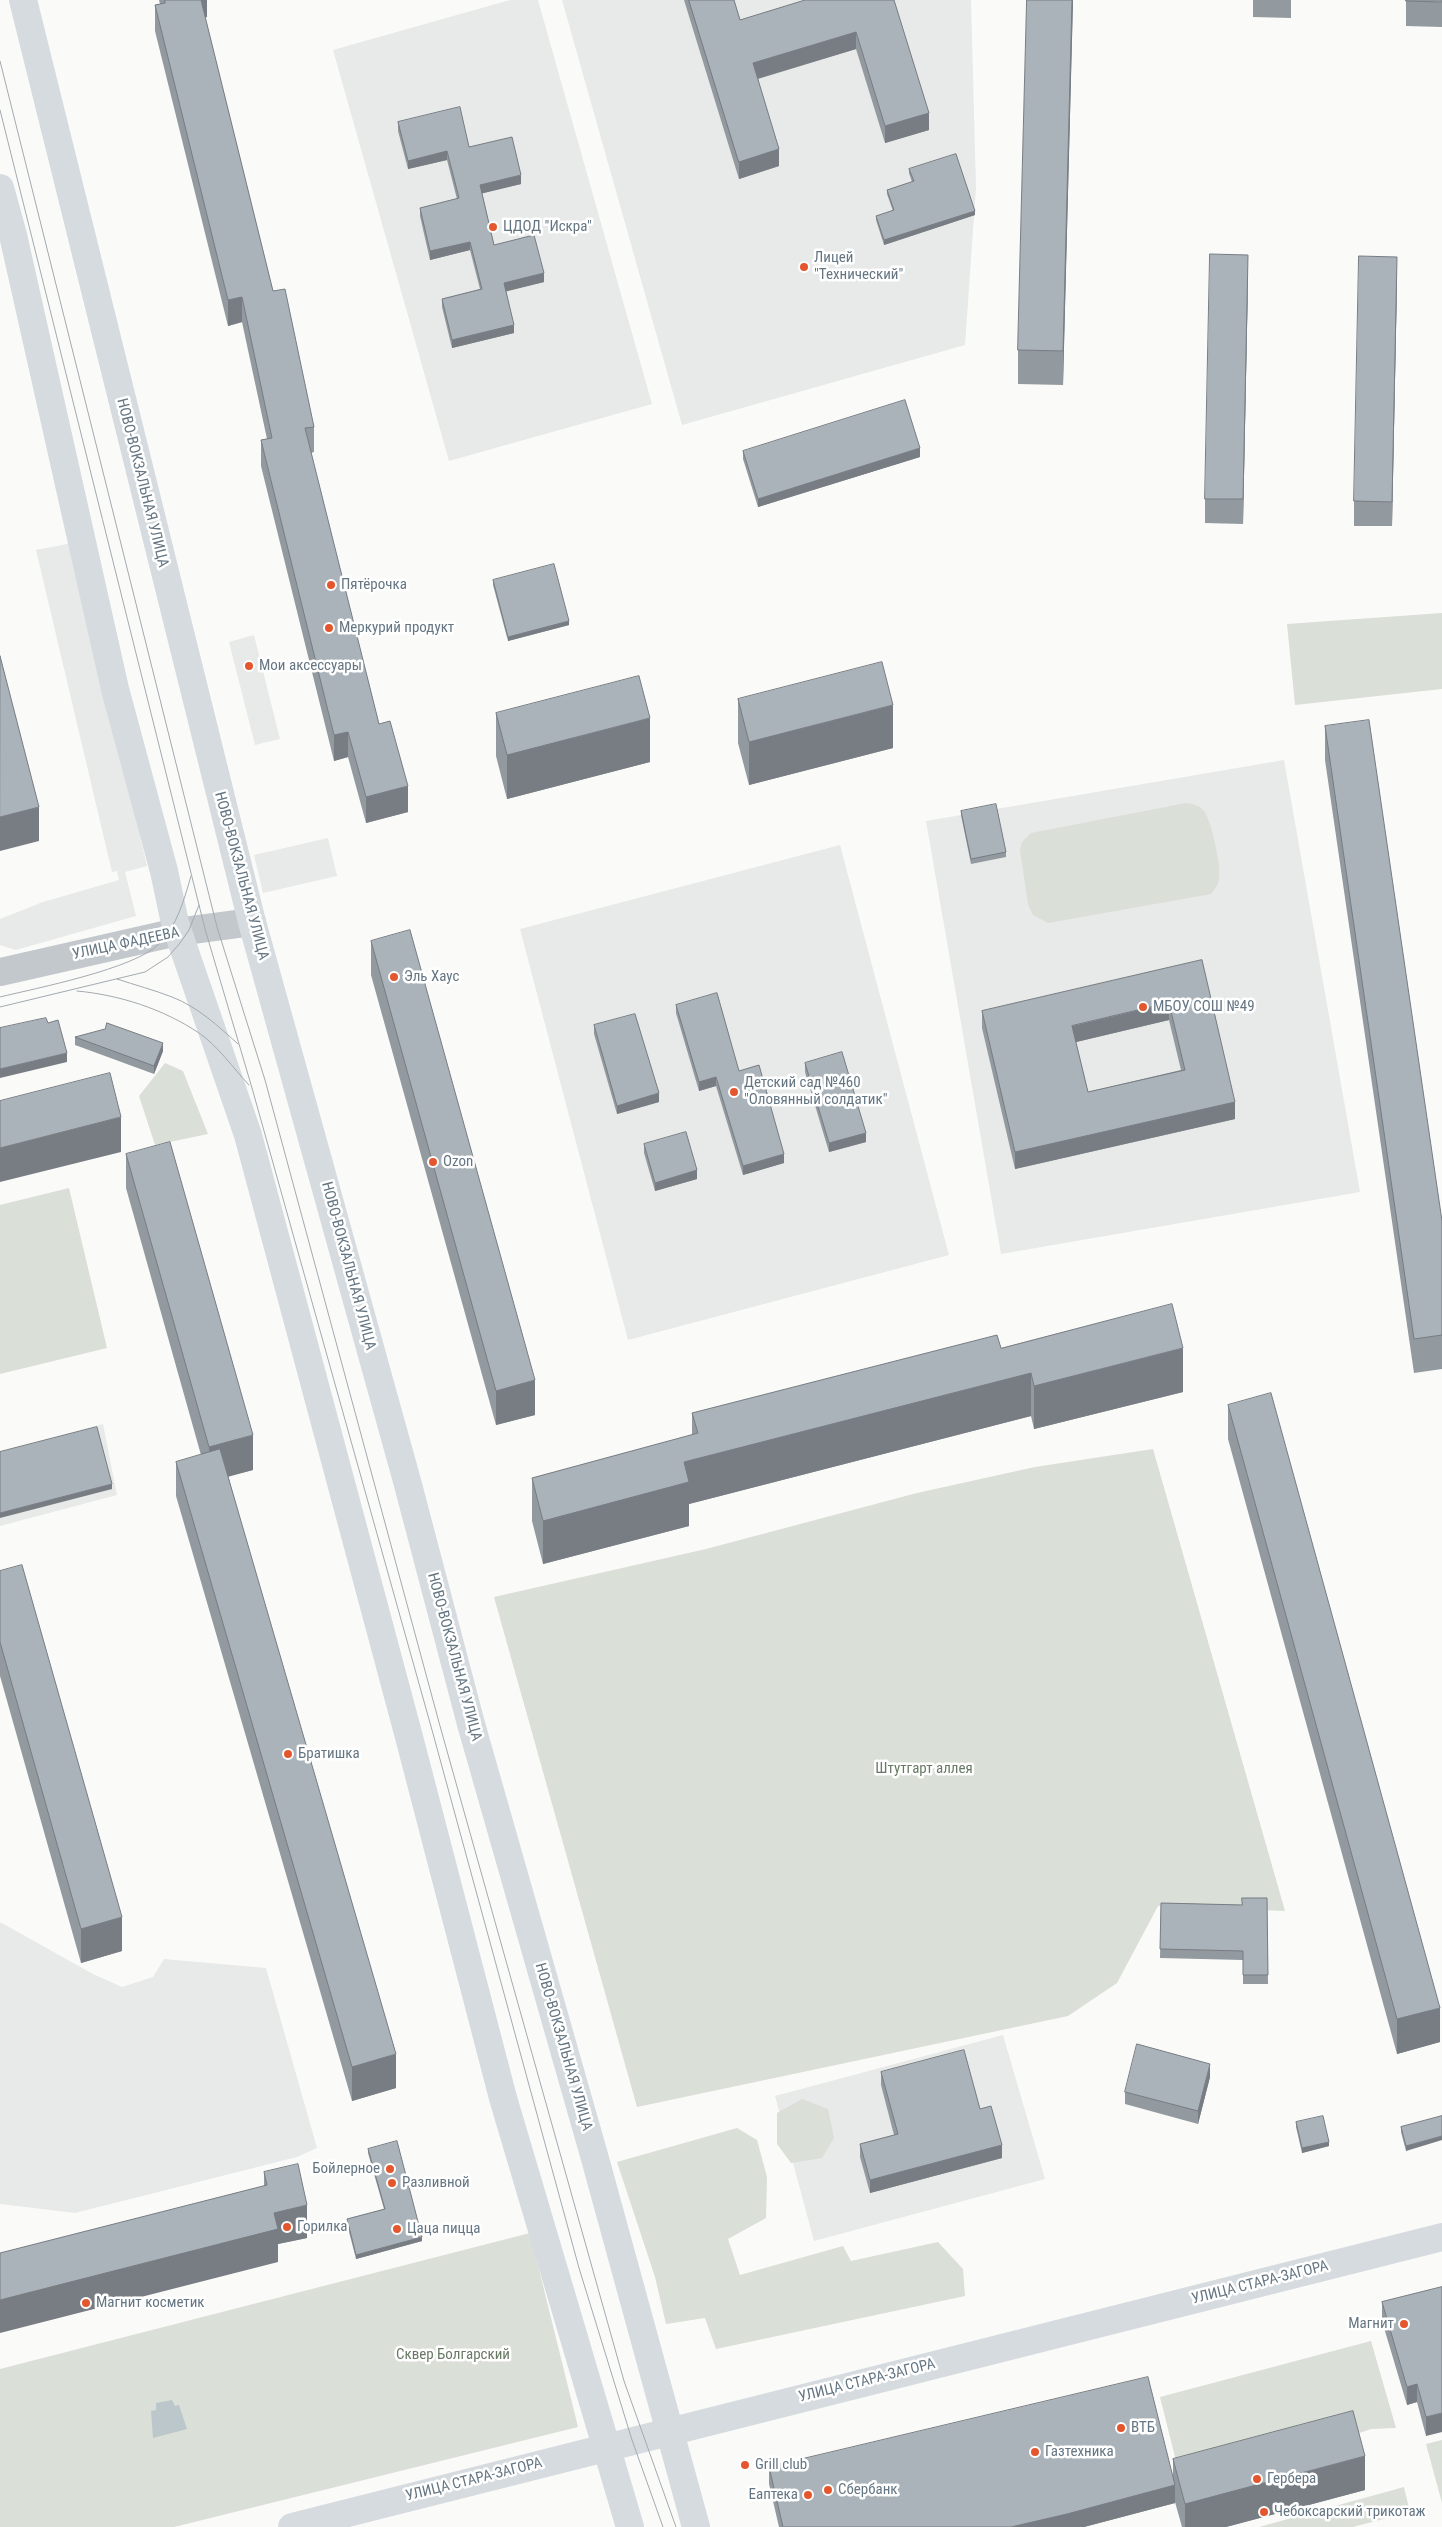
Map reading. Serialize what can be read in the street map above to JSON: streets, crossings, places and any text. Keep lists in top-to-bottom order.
{
  "streets": {
    "main road": ["НОВО-ВОКЗАЛЬНАЯ УЛИЦА", "УЛИЦА СТАРА-ЗАГОРА"],
    "street": ["УЛИЦА ФАДЕЕВА"]
  },
  "crossings": [
    ["НОВО-ВОКЗАЛЬНАЯ УЛИЦА", "УЛИЦА ФАДЕЕВА"],
    ["НОВО-ВОКЗАЛЬНАЯ УЛИЦА", "УЛИЦА СТАРА-ЗАГОРА"]
  ],
  "parks": ["Штутгарт аллея", "Сквер Болгарский"],
  "places": [
    "ЦДОД \"Искра\"",
    "Лицей \"Технический\"",
    "Пятёрочка",
    "Меркурий продукт",
    "Мои аксессуары",
    "Эль Хаус",
    "МБОУ СОШ №49",
    "Детский сад №460 \"Оловянный солдатик\"",
    "Ozon",
    "Братишка",
    "Бойлерное",
    "Разливной",
    "Горилка",
    "Цаца пицца",
    "Магнит косметик",
    "Магнит",
    "ВТБ",
    "Газтехника",
    "Grill club",
    "Гербера",
    "Сбербанк",
    "Еаптека",
    "Чебоксарский трикотаж"
  ]
}
